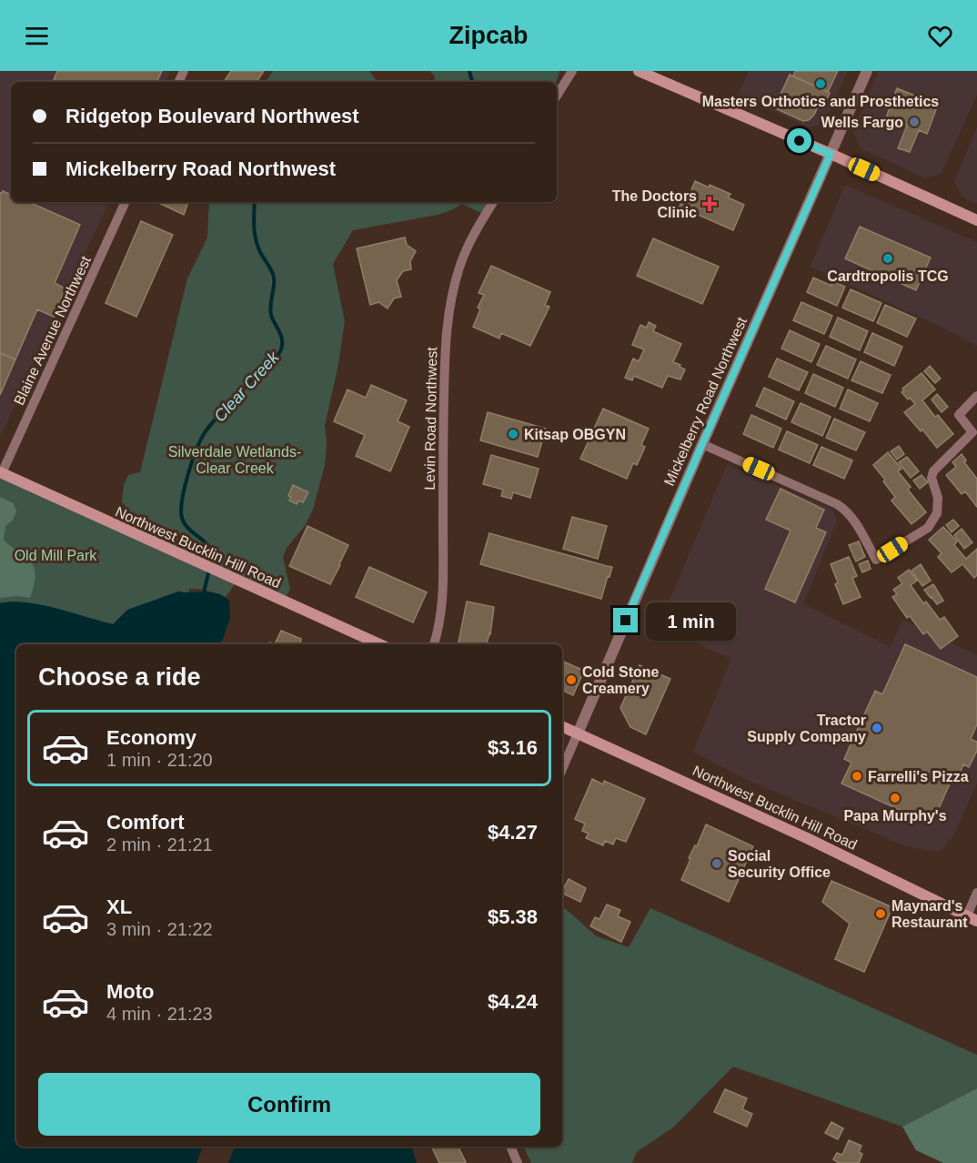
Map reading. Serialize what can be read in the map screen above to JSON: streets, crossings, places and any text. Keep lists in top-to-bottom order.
{
  "streets": {
    "main road": ["Northwest Bucklin Hill Road"],
    "street": ["Blaine Avenue Northwest", "Mickelberry Road Northwest", "Levin Road Northwest"]
  },
  "crossings": [
    ["Blaine Avenue Northwest", "Northwest Bucklin Hill Road"],
    ["Mickelberry Road Northwest", "Northwest Bucklin Hill Road"]
  ],
  "water": ["Clear Creek"],
  "parks": ["Silverdale Wetlands- Clear Creek", "Old Mill Park"],
  "places": {
    "other": [
      "Masters Orthotics and Prosthetics",
      "Wells Fargo",
      "Cardtropolis TCG",
      "Kitsap OBGYN",
      "Cold Stone Creamery",
      "Tractor Supply Company",
      "Farrelli's Pizza",
      "Papa Murphy's",
      "Social Security Office",
      "Maynard's Restaurant"
    ],
    "health": ["The Doctors Clinic"]
  },
  "page": {
    "header": "Zipcab",
    "banner": ["Ridgetop Boulevard Northwest", "Mickelberry Road Northwest"],
    "bubble": "1 min",
    "heading": "Choose a ride",
    "list": [
      {
        "name": "Economy",
        "note": "1 min · 21:20",
        "value": "$3.16"
      },
      {
        "name": "Comfort",
        "note": "2 min · 21:21",
        "value": "$4.27"
      },
      {
        "name": "XL",
        "note": "3 min · 21:22",
        "value": "$5.38"
      },
      {
        "name": "Moto",
        "note": "4 min · 21:23",
        "value": "$4.24"
      }
    ],
    "buttons": "Confirm"
  }
}
